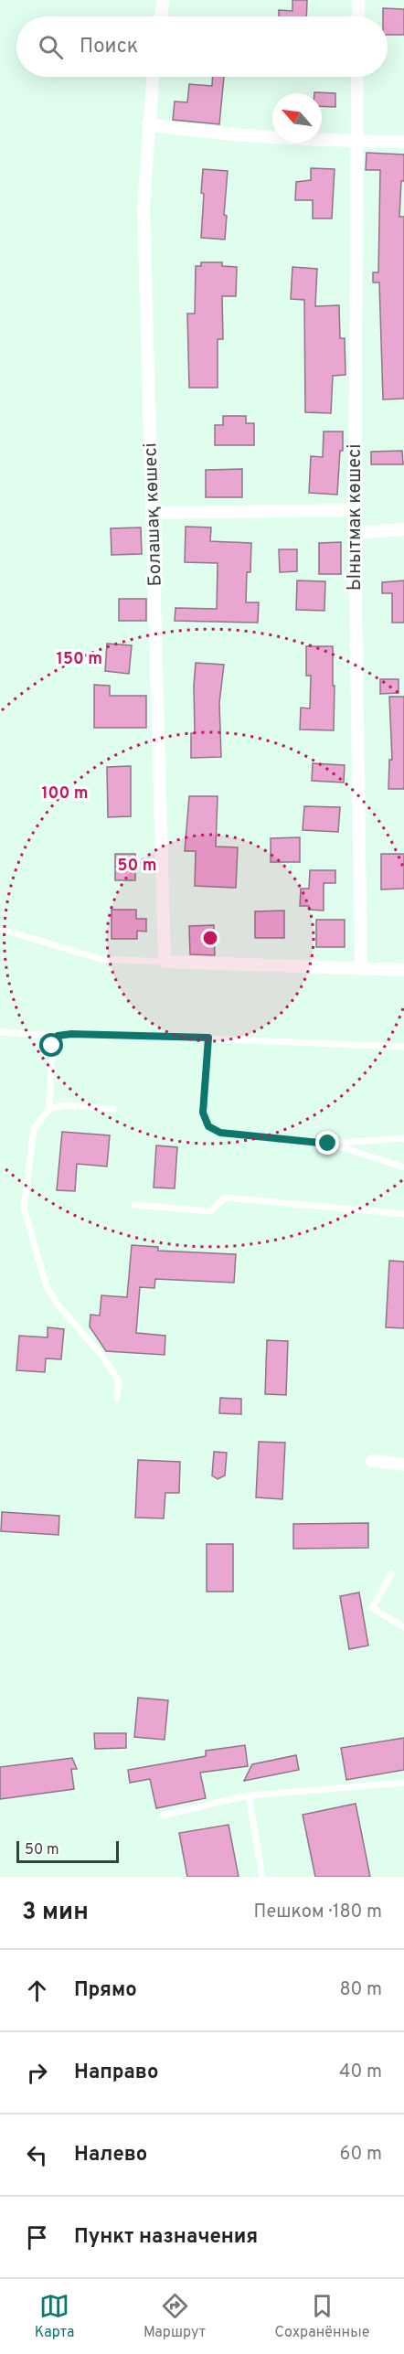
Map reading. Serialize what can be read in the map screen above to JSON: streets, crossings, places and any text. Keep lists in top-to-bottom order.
{
  "streets": {
    "street": ["Болашақ көшесі", "Ынытмак көшесі"]
  },
  "scale_bar": "50 m",
  "north": "top left",
  "page": {
    "search": "Поиск",
    "scale": "50 m",
    "heading": ["3 мин", "Пешком · 180 m"],
    "list": [
      ["Прямо", "80 m"],
      ["Направо", "40 m"],
      ["Налево", "60 m"],
      "Пункт назначения"
    ],
    "nav": ["Карта", "Маршрут", "Сохранённые"]
  },
  "rings": ["150 m", "100 m", "50 m"]
}
